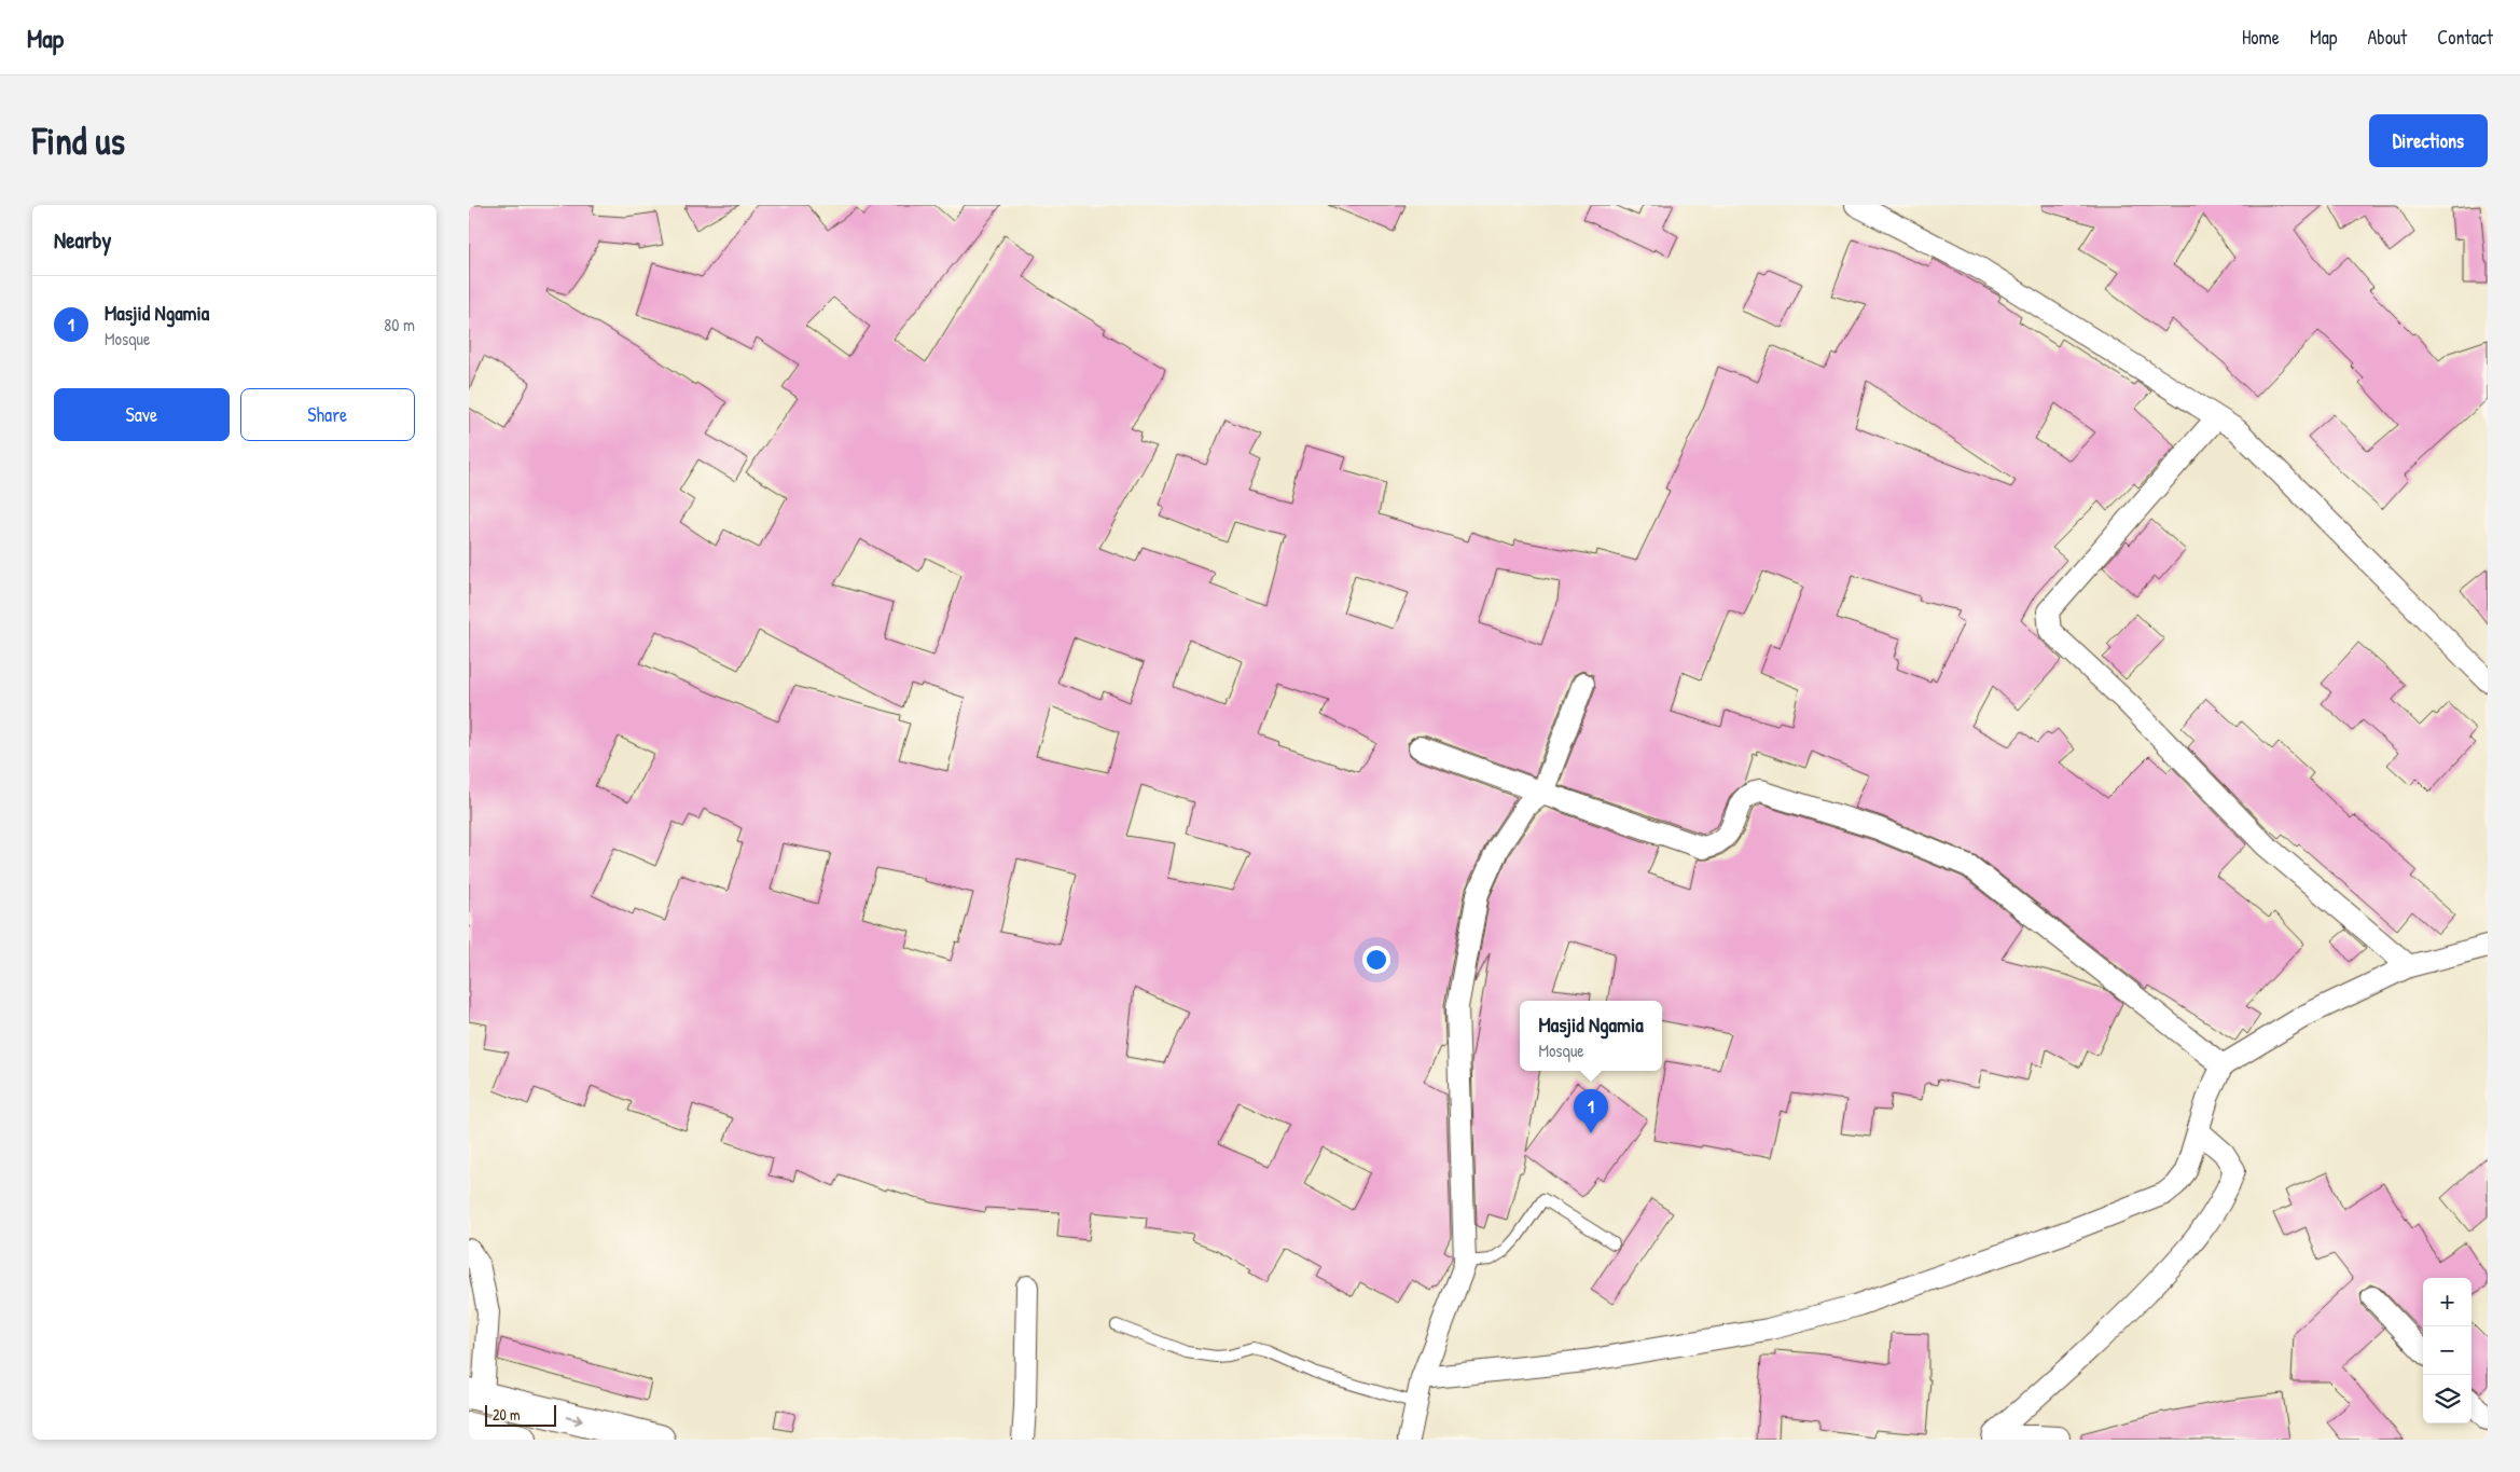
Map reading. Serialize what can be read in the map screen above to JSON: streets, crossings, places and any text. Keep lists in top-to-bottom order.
{
  "scale_bar": "20 m",
  "page": {
    "header": "Map",
    "nav": [
      "Home",
      "Map",
      "About",
      "Contact"
    ],
    "buttons": [
      "Directions",
      ["Save", "Share"]
    ],
    "title": "Find us",
    "heading": "Nearby",
    "list": [
      {
        "mark": "1",
        "name": "Masjid Ngamia",
        "note": "Mosque",
        "value": "80 m"
      }
    ],
    "popup": ["Masjid Ngamia", "Mosque"],
    "pins": "1",
    "map_buttons": ["+", "−"],
    "scale": "20 m"
  }
}
